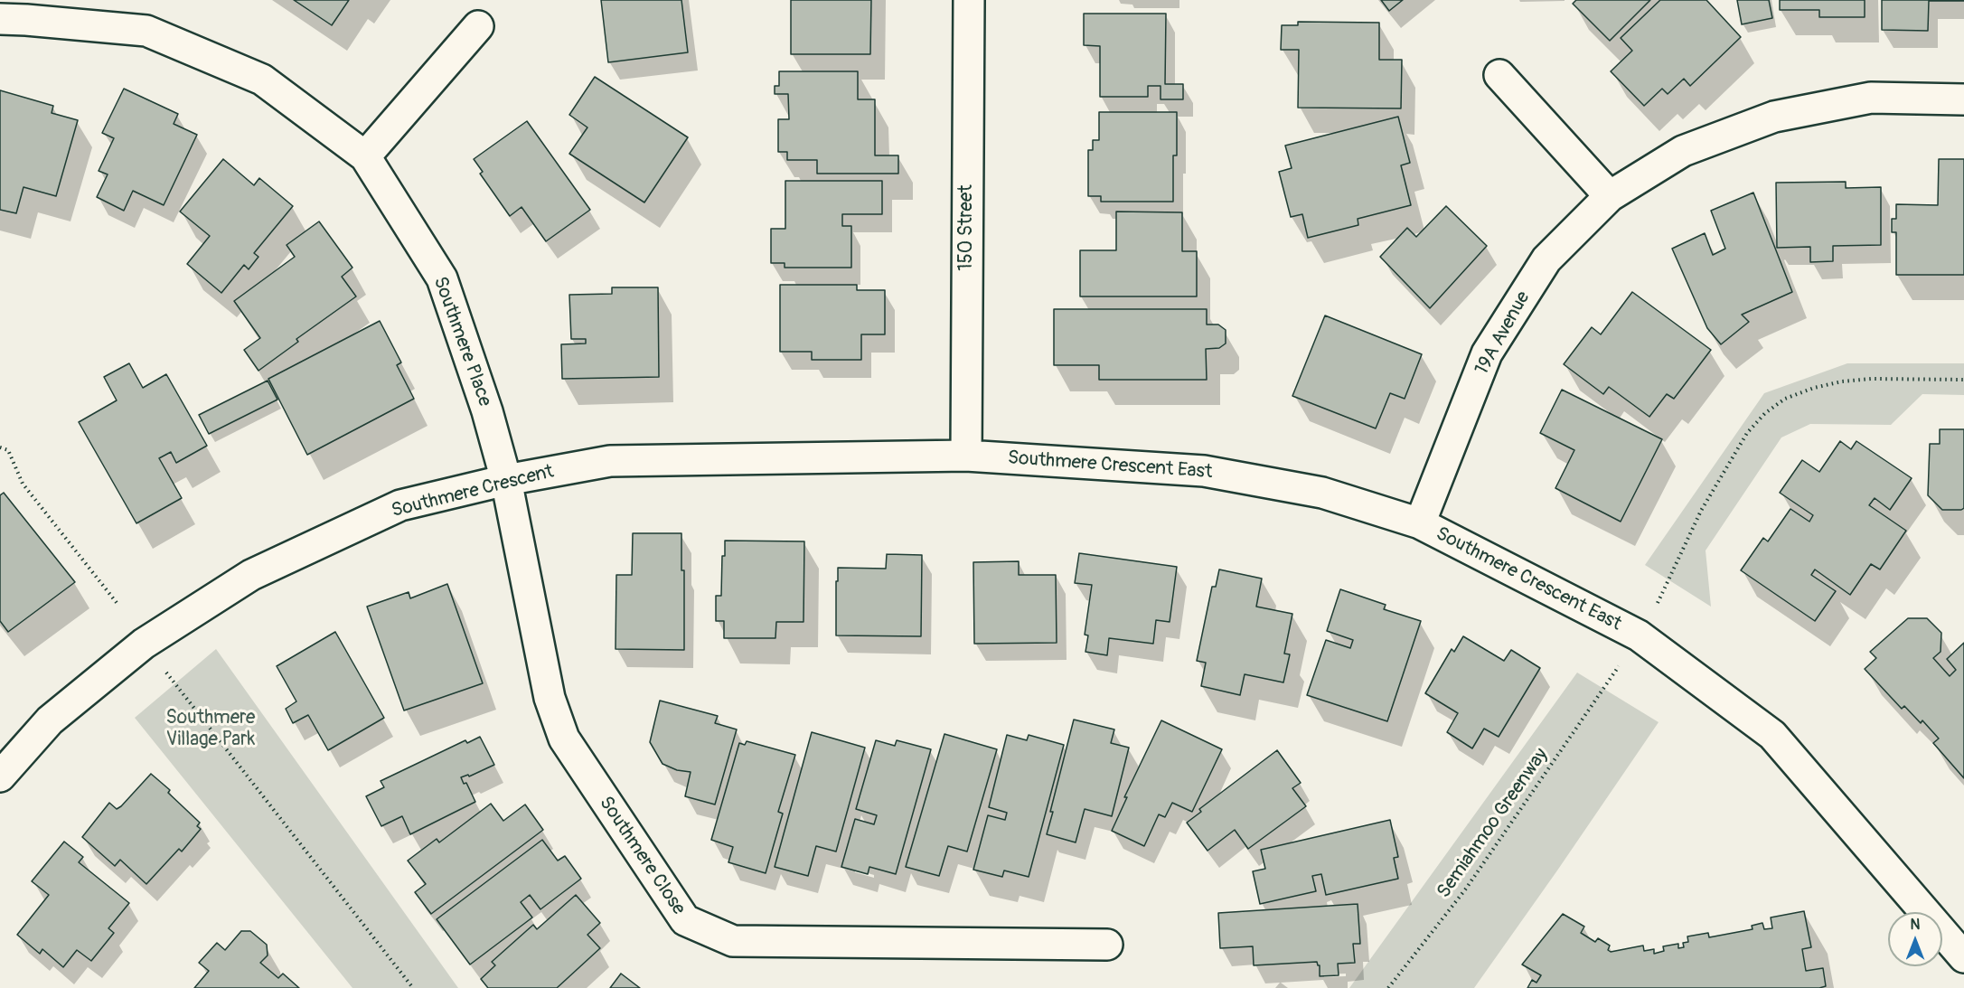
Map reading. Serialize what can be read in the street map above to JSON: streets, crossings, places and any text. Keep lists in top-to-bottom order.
{
  "streets": {
    "street": [
      "150 Street",
      "19A Avenue",
      "Southmere Place",
      "Southmere Crescent East",
      "Southmere Crescent",
      "Southmere Close"
    ],
    "path": ["Semiahmoo Greenway"]
  },
  "crossings": [
    ["150 Street", "Southmere Crescent East"],
    ["150 Street", "Southmere Crescent"],
    ["19A Avenue", "Southmere Crescent East"],
    ["Southmere Place", "Southmere Crescent"],
    ["Southmere Place", "Southmere Close"],
    ["Southmere Crescent East", "Southmere Crescent"],
    ["Southmere Crescent", "Southmere Close"]
  ],
  "parks": ["Southmere Village Park"],
  "north": "top"
}
